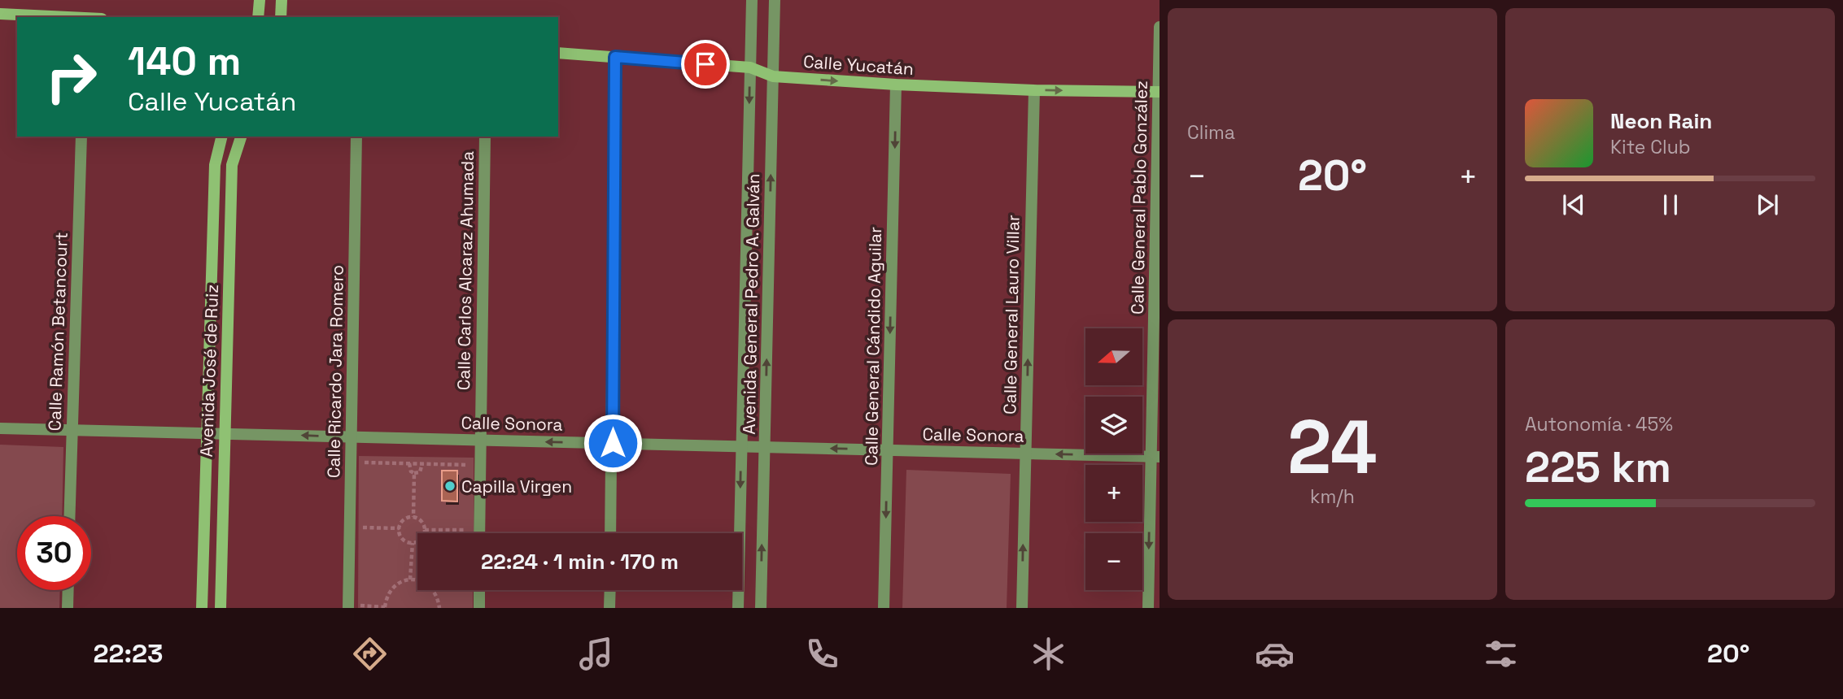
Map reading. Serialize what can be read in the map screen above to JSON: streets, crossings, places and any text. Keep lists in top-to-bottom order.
{
  "streets": {
    "street": [
      "Calle Yucatán",
      "Calle General Pablo González",
      "Calle Carlos Alcaraz Ahumada",
      "Avenida General Pedro A. Galván",
      "Calle General Lauro Villar",
      "Calle Ramón Betancourt",
      "Calle General Cándido Aguilar",
      "Avenida José de Ruiz",
      "Calle Ricardo Jara Romero",
      "Calle Sonora"
    ]
  },
  "crossings": [
    ["Calle Yucatán", "Calle General Pablo González"],
    ["Calle Yucatán", "Avenida General Pedro A. Galván"],
    ["Calle Yucatán", "Calle General Lauro Villar"],
    ["Calle Yucatán", "Calle General Cándido Aguilar"],
    ["Calle General Pablo González", "Calle Sonora"],
    ["Calle Carlos Alcaraz Ahumada", "Calle Sonora"],
    ["Avenida General Pedro A. Galván", "Calle Sonora"],
    ["Calle General Lauro Villar", "Calle Sonora"],
    ["Calle Ramón Betancourt", "Calle Sonora"],
    ["Calle General Cándido Aguilar", "Calle Sonora"],
    ["Avenida José de Ruiz", "Calle Sonora"],
    ["Calle Ricardo Jara Romero", "Calle Sonora"]
  ],
  "one_way": [
    "Calle Yucatán",
    "Calle General Lauro Villar",
    "Calle General Cándido Aguilar",
    "Calle Sonora"
  ],
  "places": ["Capilla Virgen"],
  "north": "left",
  "page": {
    "tile": [
      "Clima",
      ["24", "km/h"],
      ["Autonomía · 45%", "225 km"]
    ],
    "turn": ["140 m", "Calle Yucatán"],
    "song": ["Neon Rain", "Kite Club"],
    "heat": ["−", "20°", "+"],
    "map_buttons": ["+", "−"],
    "limit": "30",
    "trip": "22:24 · 1 min · 170 m",
    "tabs": ["22:23", "20°"]
  }
}
